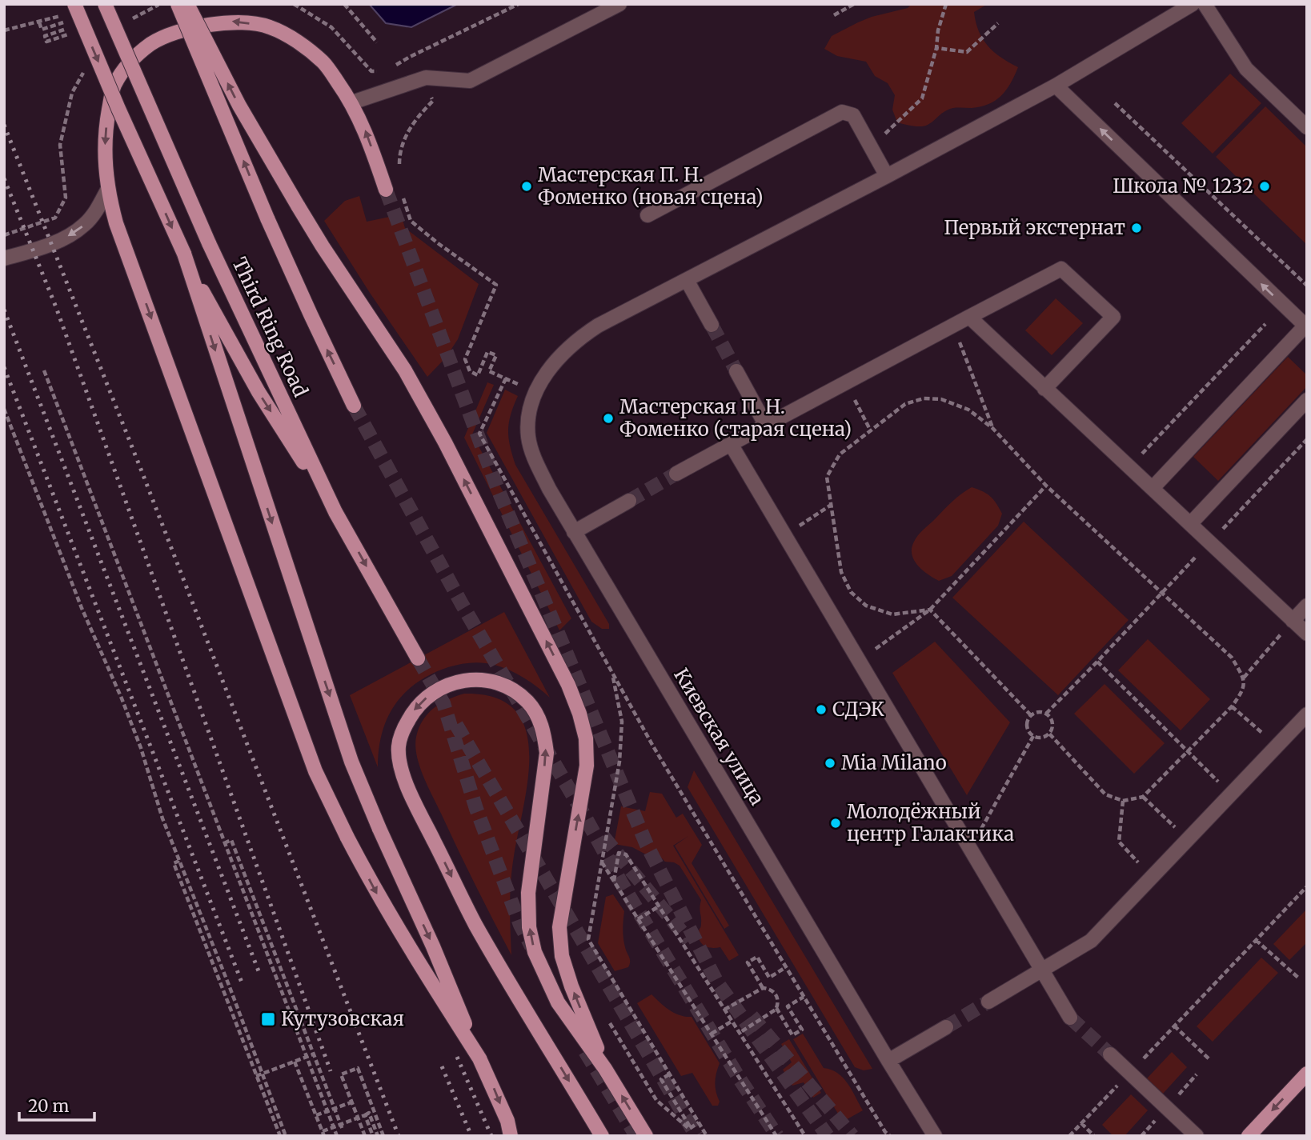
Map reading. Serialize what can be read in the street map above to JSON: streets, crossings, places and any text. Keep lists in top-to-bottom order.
{
  "streets": {
    "main road": ["Third Ring Road"],
    "street": ["Киевская улица"]
  },
  "places": {
    "other": [
      "Мастерская П. Н. Фоменко (новая сцена)",
      "Школа № 1232",
      "Первый экстернат",
      "Мастерская П. Н. Фоменко (старая сцена)",
      "СДЭК",
      "Mia Milano",
      "Молодёжный центр Галактика"
    ],
    "transit": ["Кутузовская"]
  },
  "scale_bar": "20 m"
}
